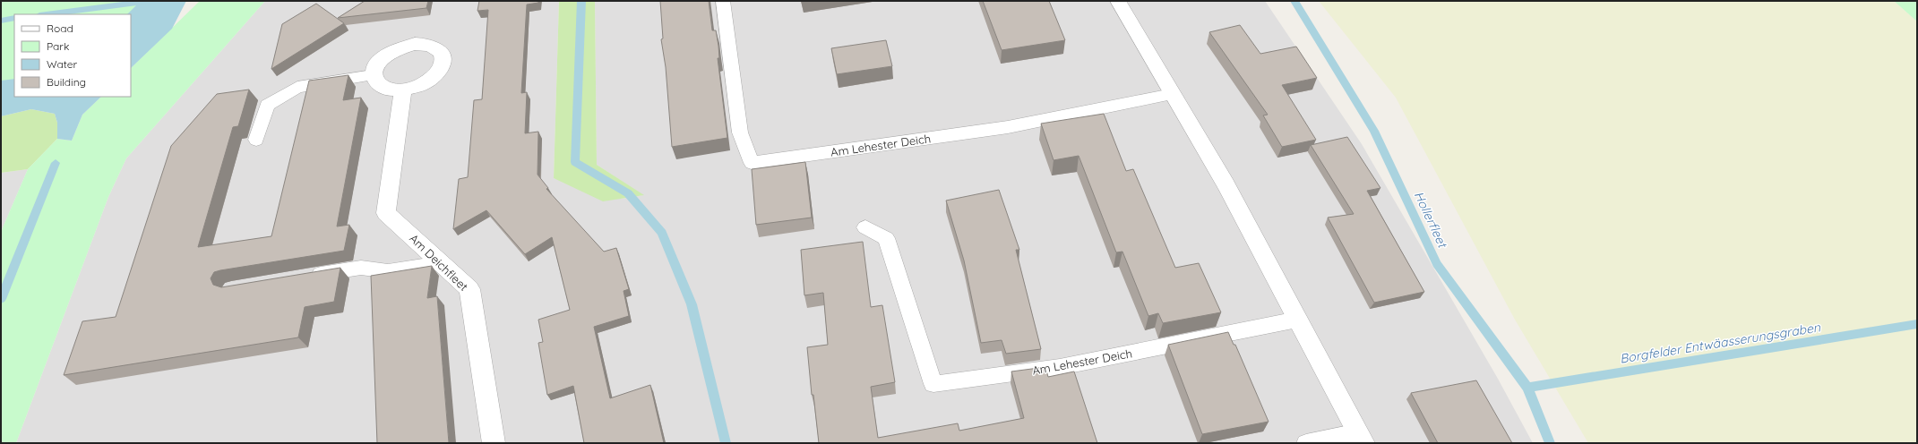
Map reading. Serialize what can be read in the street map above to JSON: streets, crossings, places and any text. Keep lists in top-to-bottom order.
{
  "streets": {
    "street": ["Am Deichfleet"],
    "lane": ["Am Lehester Deich"]
  },
  "water": ["Hollerfleet", "Borgfelder Entwäasserungsgraben"],
  "legend": [
    "Road",
    "Park",
    "Water",
    "Building"
  ]
}
